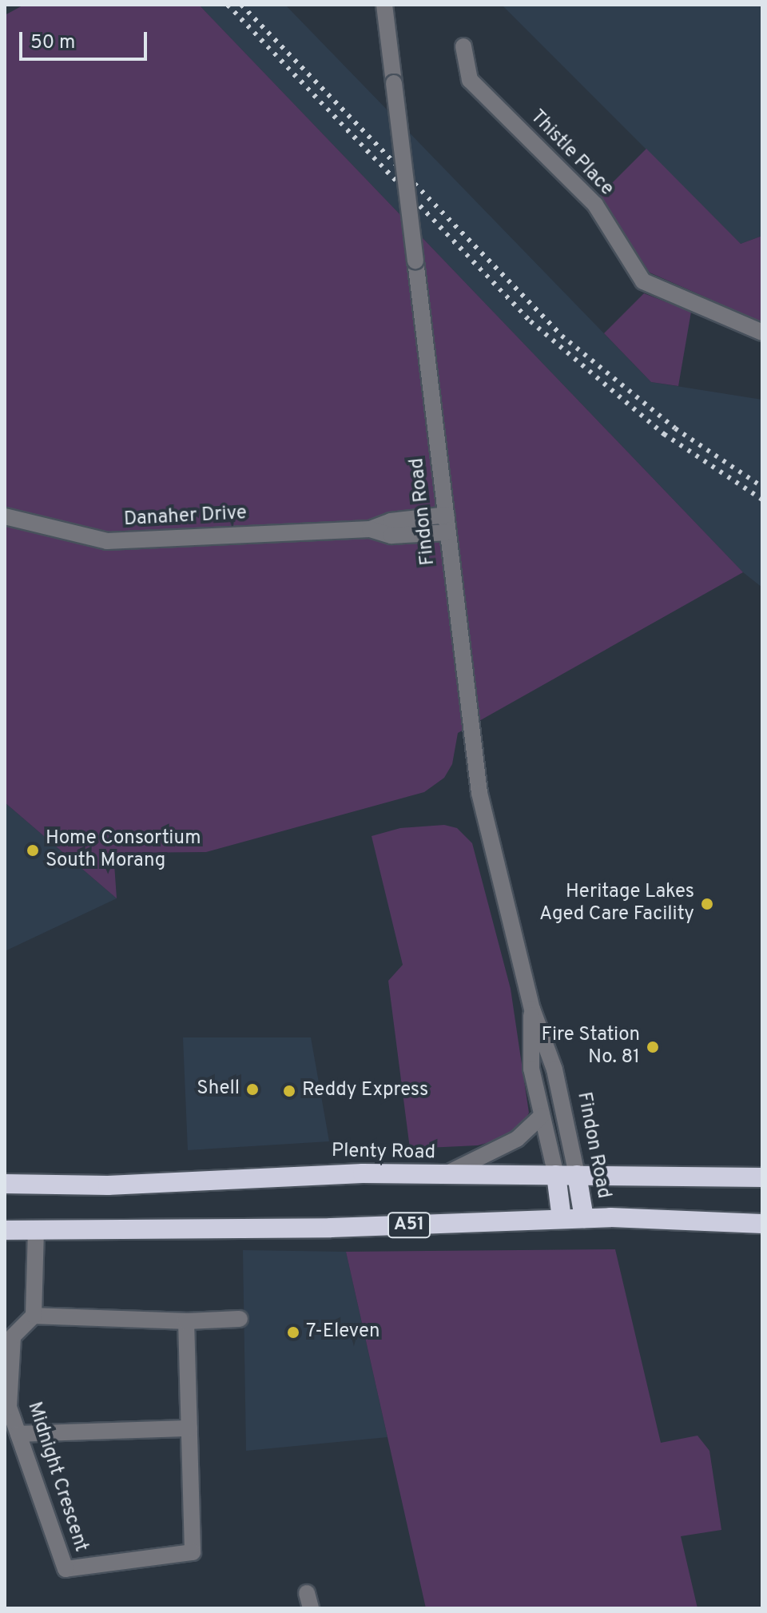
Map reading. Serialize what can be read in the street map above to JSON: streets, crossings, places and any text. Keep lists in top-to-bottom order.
{
  "streets": {
    "highway": ["Findon Road", "Plenty Road", "A51"],
    "street": ["Thistle Place", "Danaher Drive", "Midnight Crescent"]
  },
  "crossings": [
    ["Findon Road", "Danaher Drive"],
    ["Findon Road", "Plenty Road"],
    ["Findon Road", "A51"]
  ],
  "places": [
    "Home Consortium South Morang",
    "Heritage Lakes Aged Care Facility",
    "Fire Station No. 81",
    "Shell",
    "Reddy Express",
    "7-Eleven"
  ],
  "scale_bar": "50 m"
}
